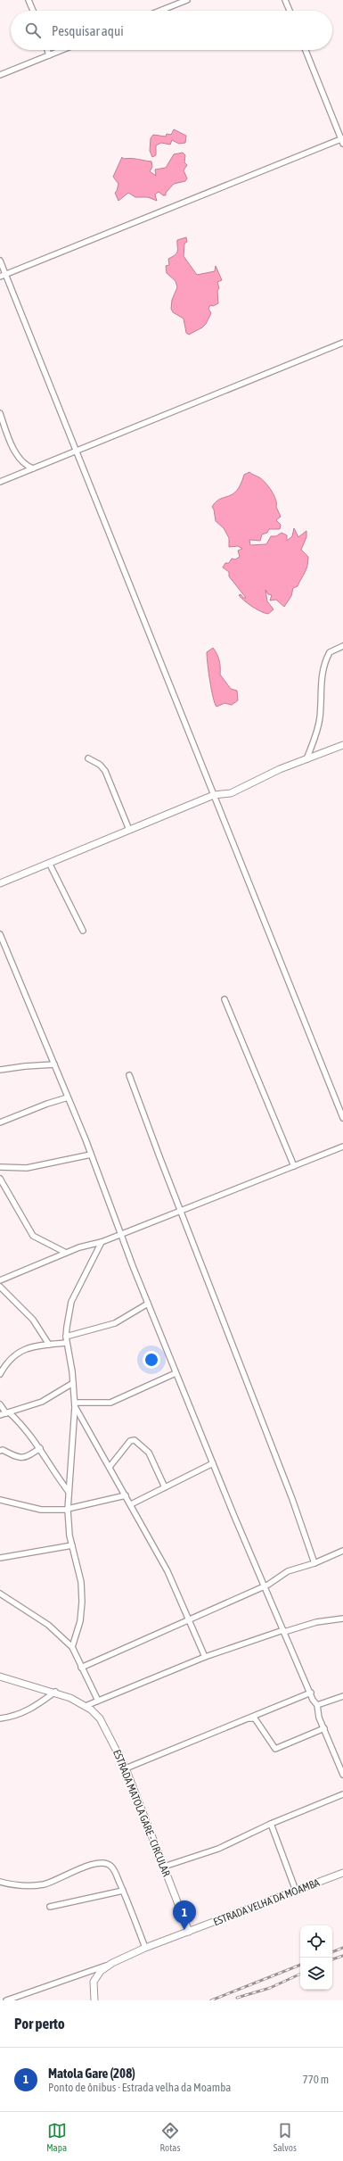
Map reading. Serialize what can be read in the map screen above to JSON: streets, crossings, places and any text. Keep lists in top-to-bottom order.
{
  "streets": {
    "street": ["ESTRADA MATOLA GARE - CIRCULAR", "ESTRADA VELHA DA MOAMBA"]
  },
  "crossings": [
    ["ESTRADA MATOLA GARE - CIRCULAR", "ESTRADA VELHA DA MOAMBA"]
  ],
  "page": {
    "search": "Pesquisar aqui",
    "pins": "1",
    "heading": "Por perto",
    "list": [
      {
        "mark": "1",
        "name": "Matola Gare (208)",
        "note": "Ponto de ônibus · Estrada velha da Moamba",
        "value": "770 m"
      }
    ],
    "nav": ["Mapa", "Rotas", "Salvos"]
  }
}
